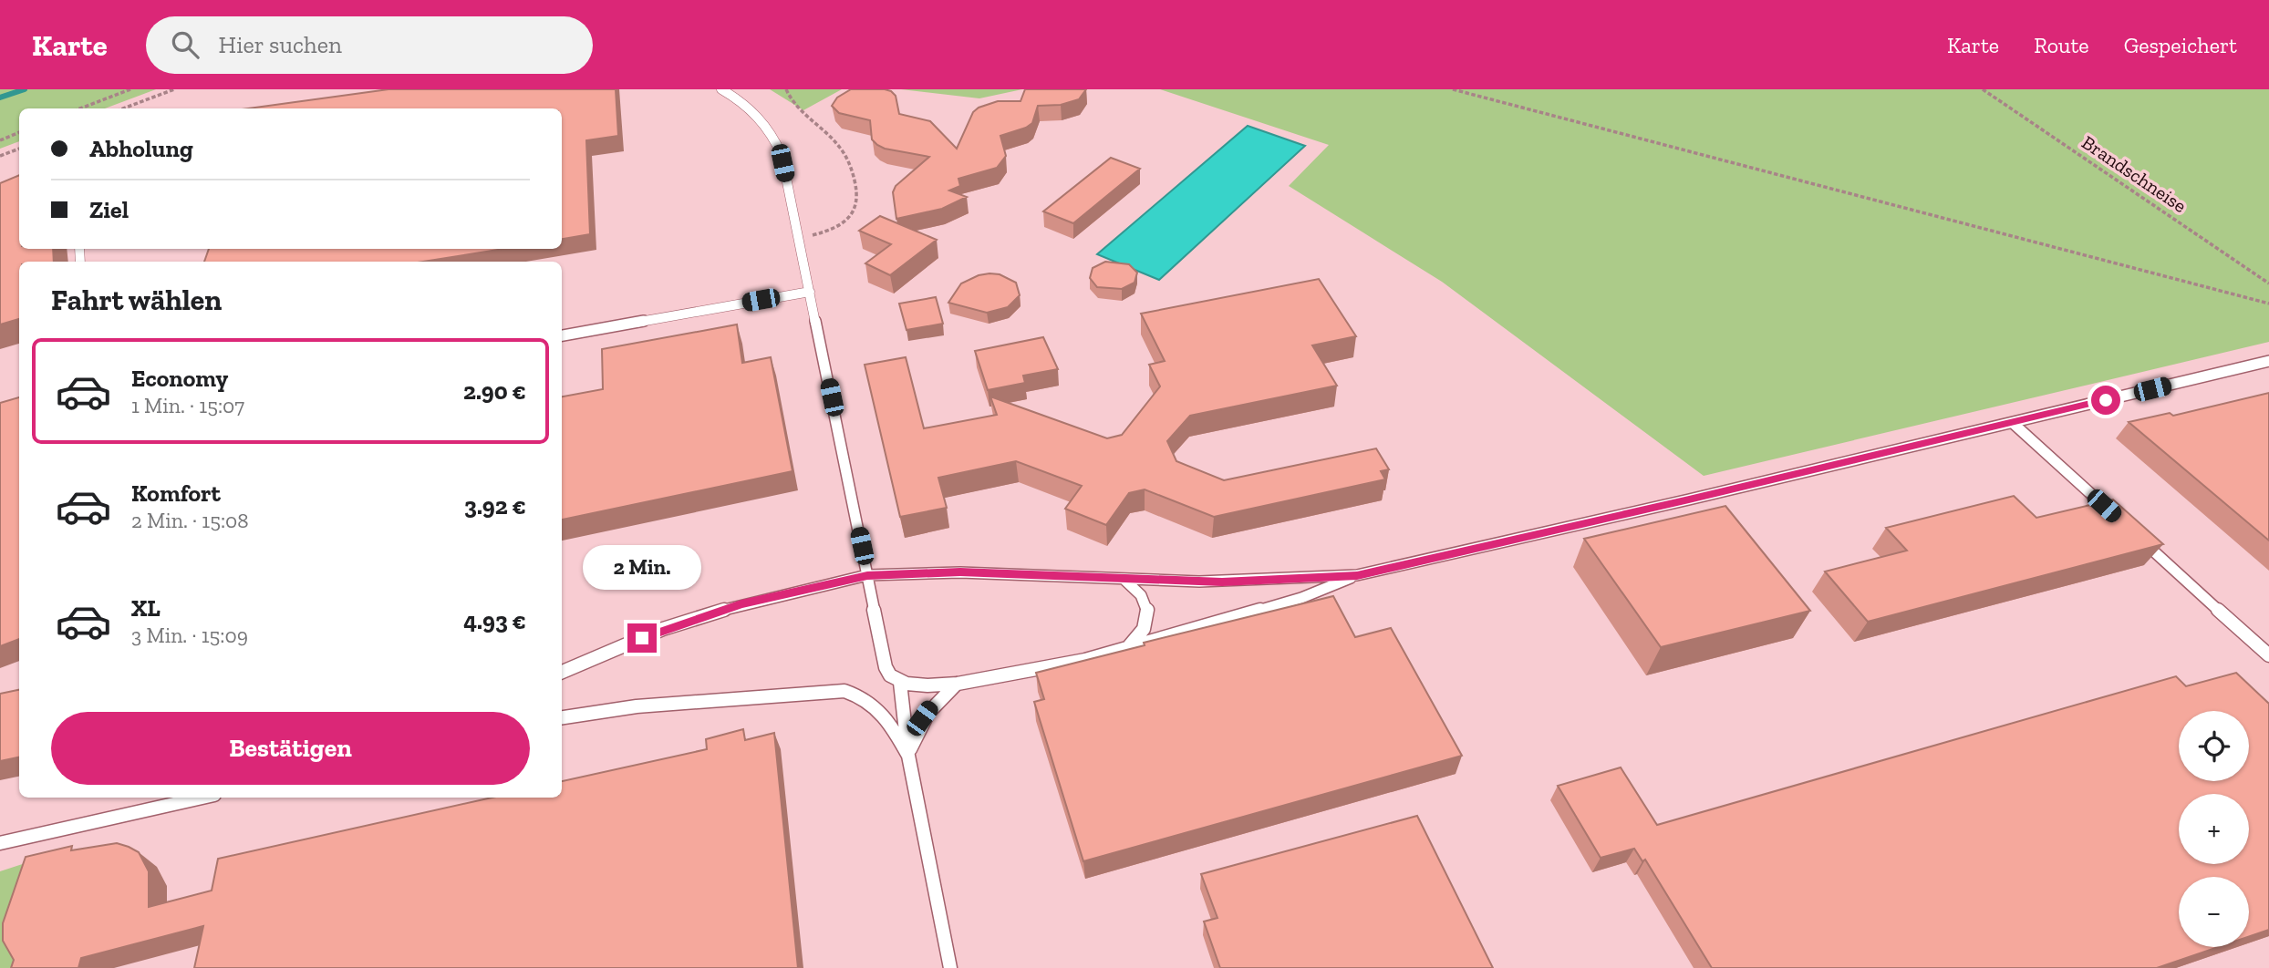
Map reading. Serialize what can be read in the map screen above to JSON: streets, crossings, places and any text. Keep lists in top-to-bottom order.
{
  "streets": {
    "path": ["Brandschneise"]
  },
  "page": {
    "header": "Karte",
    "search": "Hier suchen",
    "nav": ["Karte", "Route", "Gespeichert"],
    "banner": ["Abholung", "Ziel"],
    "heading": "Fahrt wählen",
    "list": [
      {
        "name": "Economy",
        "note": "1 Min. · 15:07",
        "value": "2.90 €"
      },
      {
        "name": "Komfort",
        "note": "2 Min. · 15:08",
        "value": "3.92 €"
      },
      {
        "name": "XL",
        "note": "3 Min. · 15:09",
        "value": "4.93 €"
      }
    ],
    "bubble": "2 Min.",
    "buttons": "Bestätigen",
    "map_buttons": ["+", "−"]
  }
}
